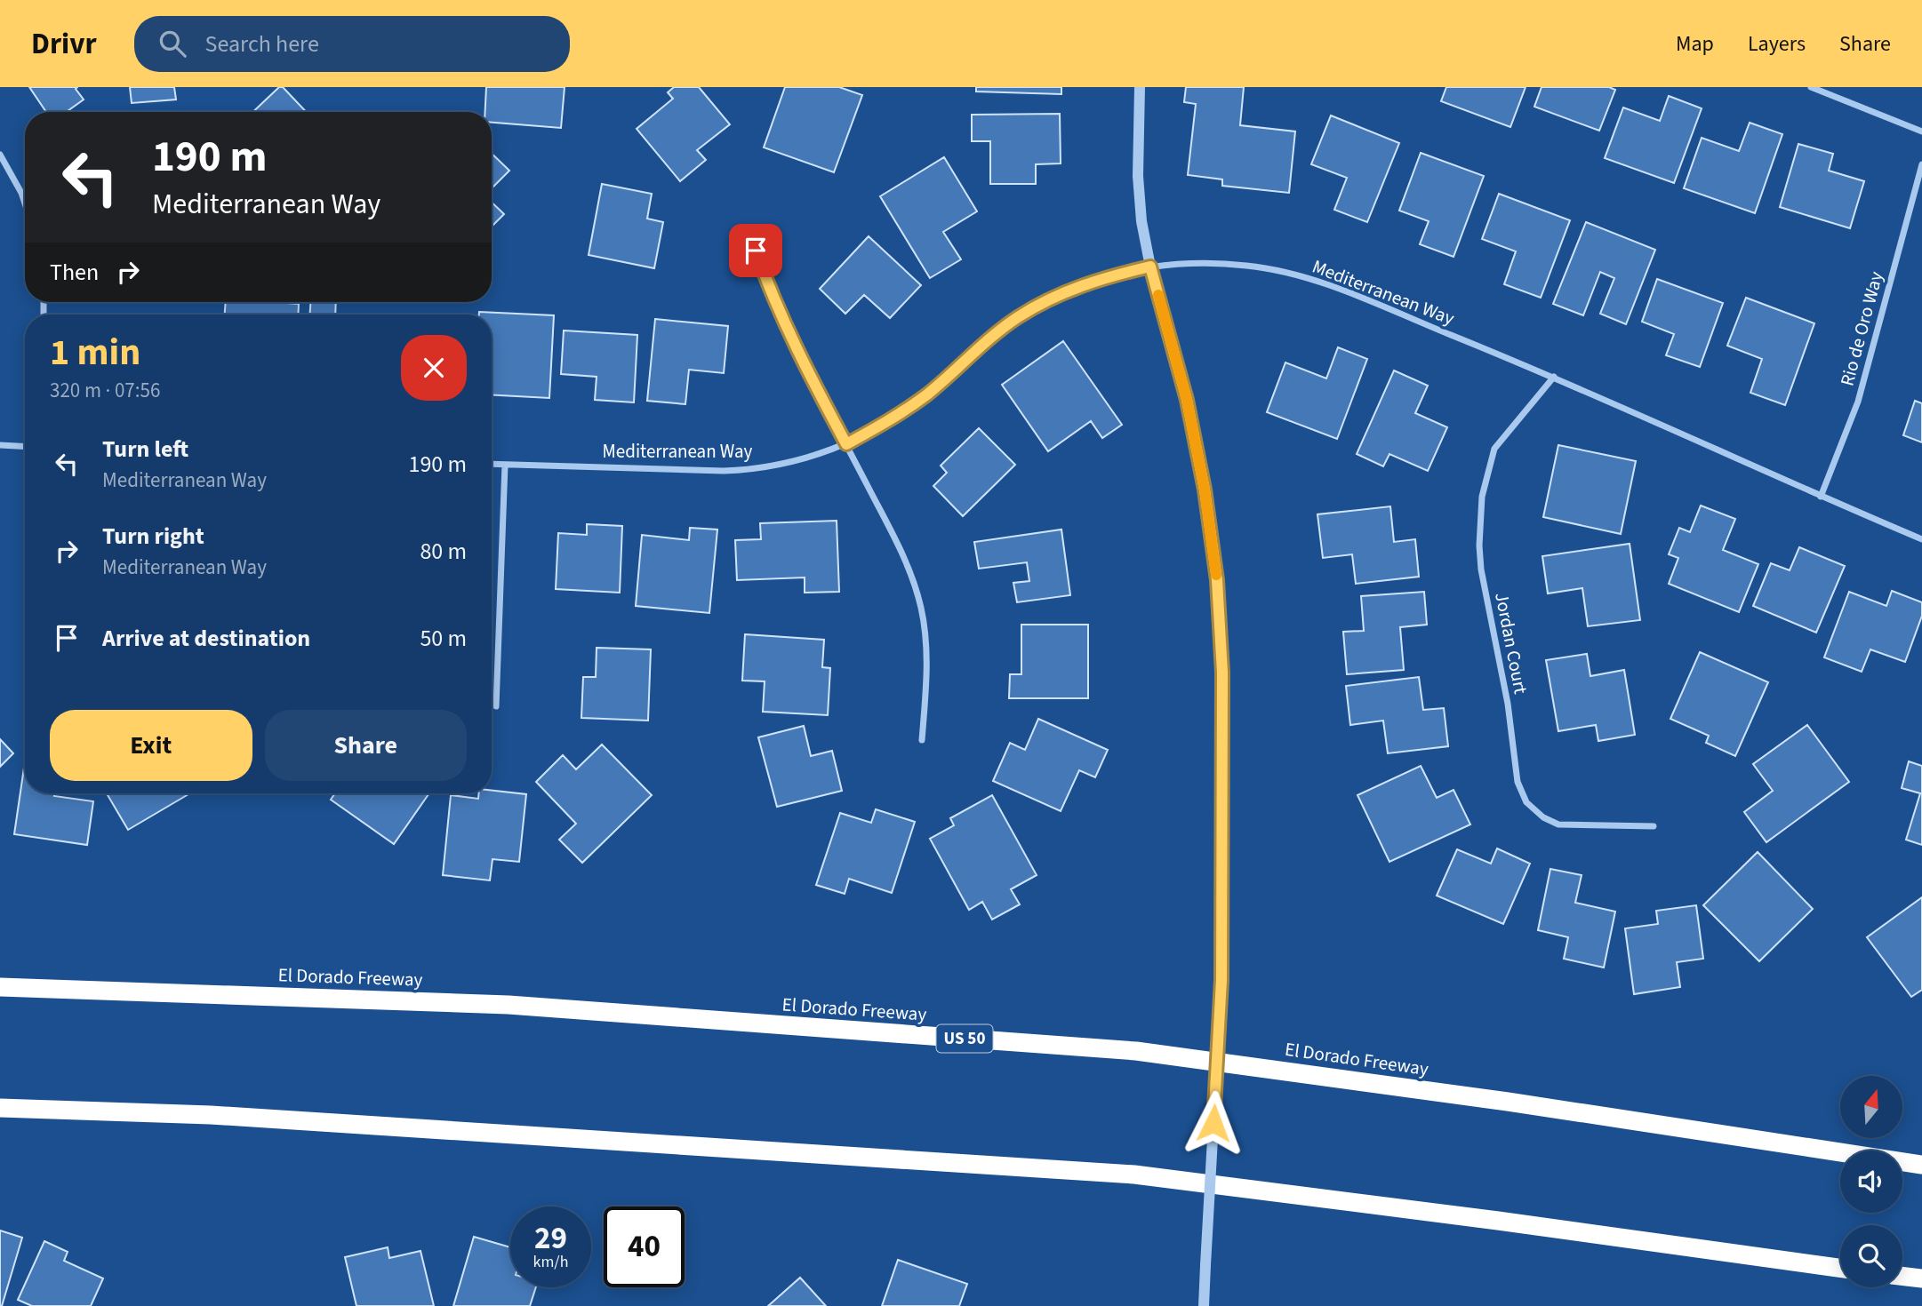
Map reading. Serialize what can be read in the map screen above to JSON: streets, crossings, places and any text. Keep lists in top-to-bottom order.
{
  "streets": {
    "highway": ["El Dorado Freeway", "US 50"],
    "street": ["Mediterranean Way", "Rio de Oro Way", "Jordan Court"]
  },
  "crossings": [
    ["Mediterranean Way", "Rio de Oro Way"],
    ["Mediterranean Way", "Jordan Court"]
  ],
  "north": "top",
  "page": {
    "header": "Drivr",
    "search": "Search here",
    "nav": ["Map", "Layers", "Share"],
    "turn": ["190 m", "Mediterranean Way"],
    "then": "Then",
    "heading": ["1 min", "320 m · 07:56"],
    "list": [
      {
        "name": "Turn left",
        "note": "Mediterranean Way",
        "value": "190 m"
      },
      {
        "name": "Turn right",
        "note": "Mediterranean Way",
        "value": "80 m"
      },
      {
        "name": "Arrive at destination",
        "value": "50 m"
      }
    ],
    "buttons": ["Exit", "Share"],
    "speed": "29 km/h",
    "limit": "40"
  }
}
